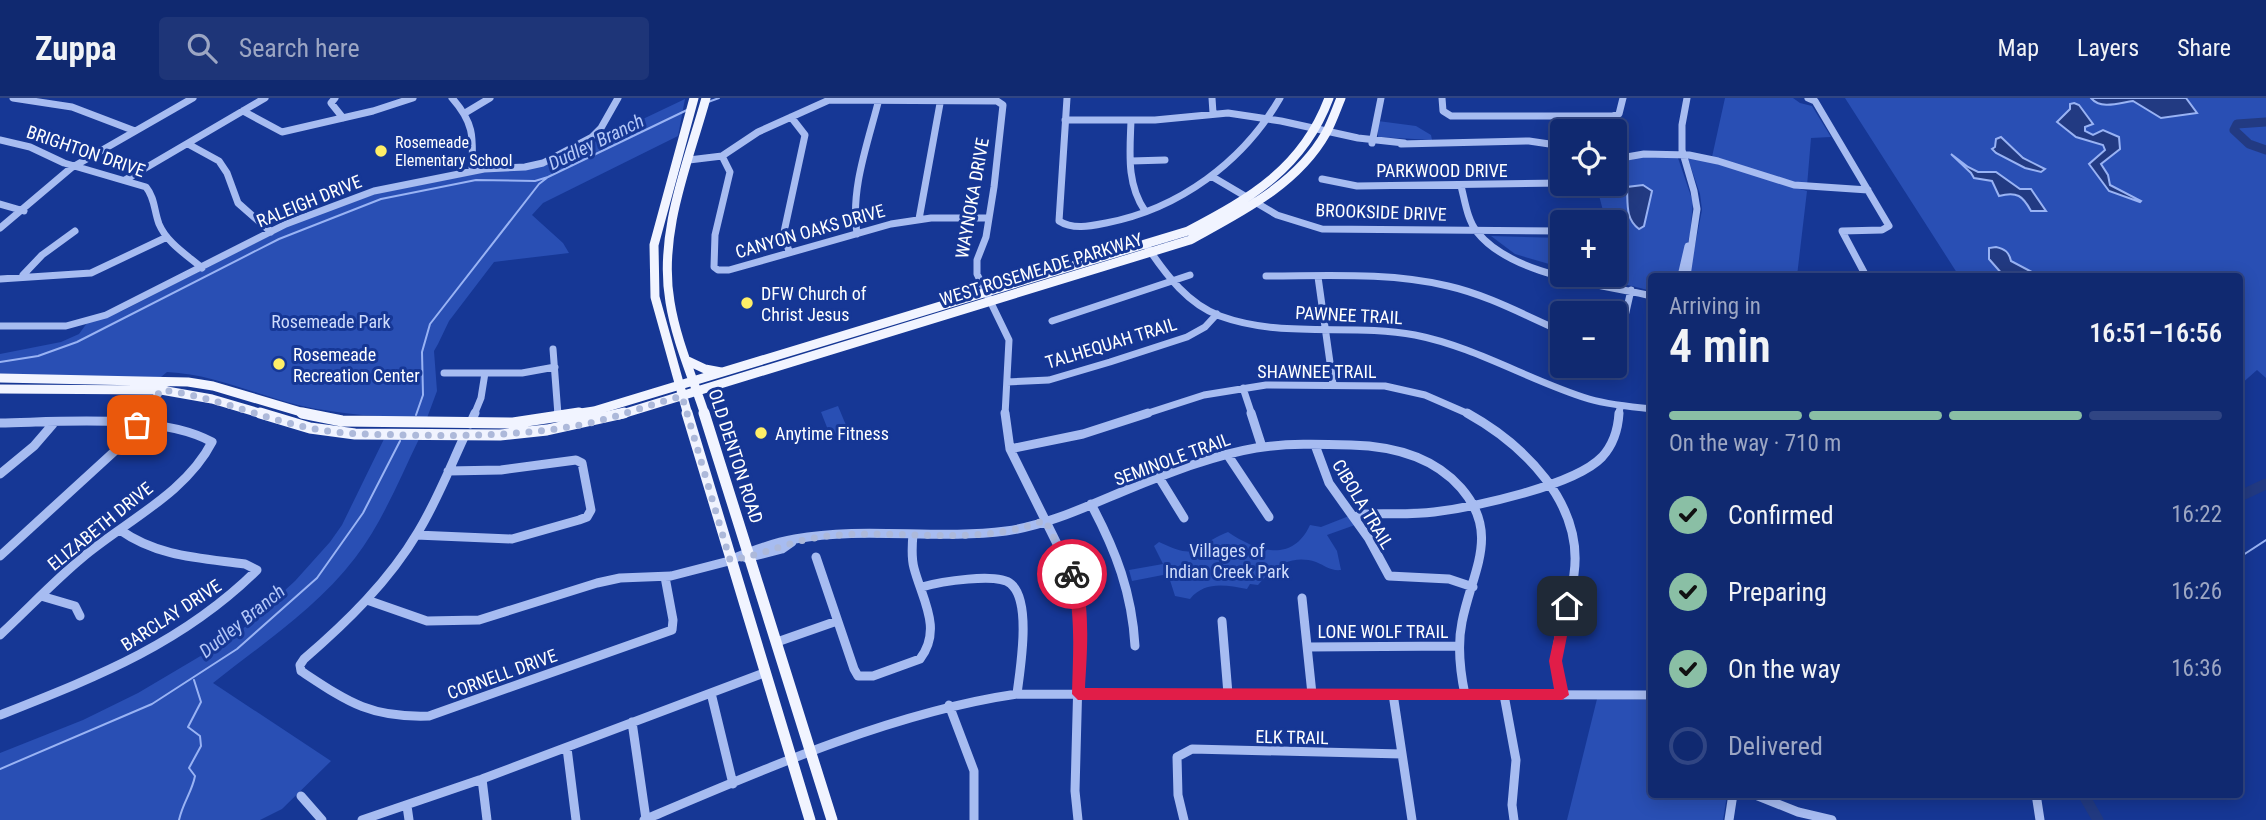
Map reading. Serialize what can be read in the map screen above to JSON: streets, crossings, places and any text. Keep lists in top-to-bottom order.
{
  "streets": {
    "main road": ["WEST ROSEMEADE PARKWAY", "OLD DENTON ROAD"],
    "street": [
      "BRIGHTON DRIVE",
      "PARKWOOD DRIVE",
      "WAYNOKA DRIVE",
      "RALEIGH DRIVE",
      "BROOKSIDE DRIVE",
      "CANYON OAKS DRIVE",
      "PAWNEE TRAIL",
      "TALHEQUAH TRAIL",
      "SHAWNEE TRAIL",
      "SEMINOLE TRAIL",
      "CIBOLA TRAIL",
      "ELIZABETH DRIVE",
      "BARCLAY DRIVE",
      "LONE WOLF TRAIL",
      "CORNELL DRIVE",
      "ELK TRAIL"
    ]
  },
  "crossings": [
    ["BRIGHTON DRIVE", "RALEIGH DRIVE"],
    ["WAYNOKA DRIVE", "CANYON OAKS DRIVE"],
    ["WAYNOKA DRIVE", "WEST ROSEMEADE PARKWAY"],
    ["WAYNOKA DRIVE", "TALHEQUAH TRAIL"],
    ["WAYNOKA DRIVE", "SHAWNEE TRAIL"],
    ["WAYNOKA DRIVE", "SEMINOLE TRAIL"],
    ["BROOKSIDE DRIVE", "WEST ROSEMEADE PARKWAY"],
    ["WEST ROSEMEADE PARKWAY", "PAWNEE TRAIL"],
    ["WEST ROSEMEADE PARKWAY", "OLD DENTON ROAD"],
    ["PAWNEE TRAIL", "TALHEQUAH TRAIL"],
    ["OLD DENTON ROAD", "SEMINOLE TRAIL"],
    ["SEMINOLE TRAIL", "CIBOLA TRAIL"],
    ["SEMINOLE TRAIL", "LONE WOLF TRAIL"],
    ["SEMINOLE TRAIL", "CORNELL DRIVE"],
    ["ELIZABETH DRIVE", "BARCLAY DRIVE"]
  ],
  "water": ["Dudley Branch"],
  "parks": ["Rosemeade Park", "Villages of Indian Creek Park"],
  "places": [
    "Rosemeade Elementary School",
    "DFW Church of Christ Jesus",
    "Rosemeade Recreation Center",
    "Anytime Fitness"
  ],
  "page": {
    "header": "Zuppa",
    "search": "Search here",
    "nav": ["Map", "Layers", "Share"],
    "map_buttons": ["+", "−"],
    "heading": ["4 min", "Arriving in", "16:51–16:56"],
    "bar": "On the way · 710 m",
    "list": [
      ["Confirmed", "16:22"],
      ["Preparing", "16:26"],
      ["On the way", "16:36"],
      "Delivered"
    ]
  }
}
